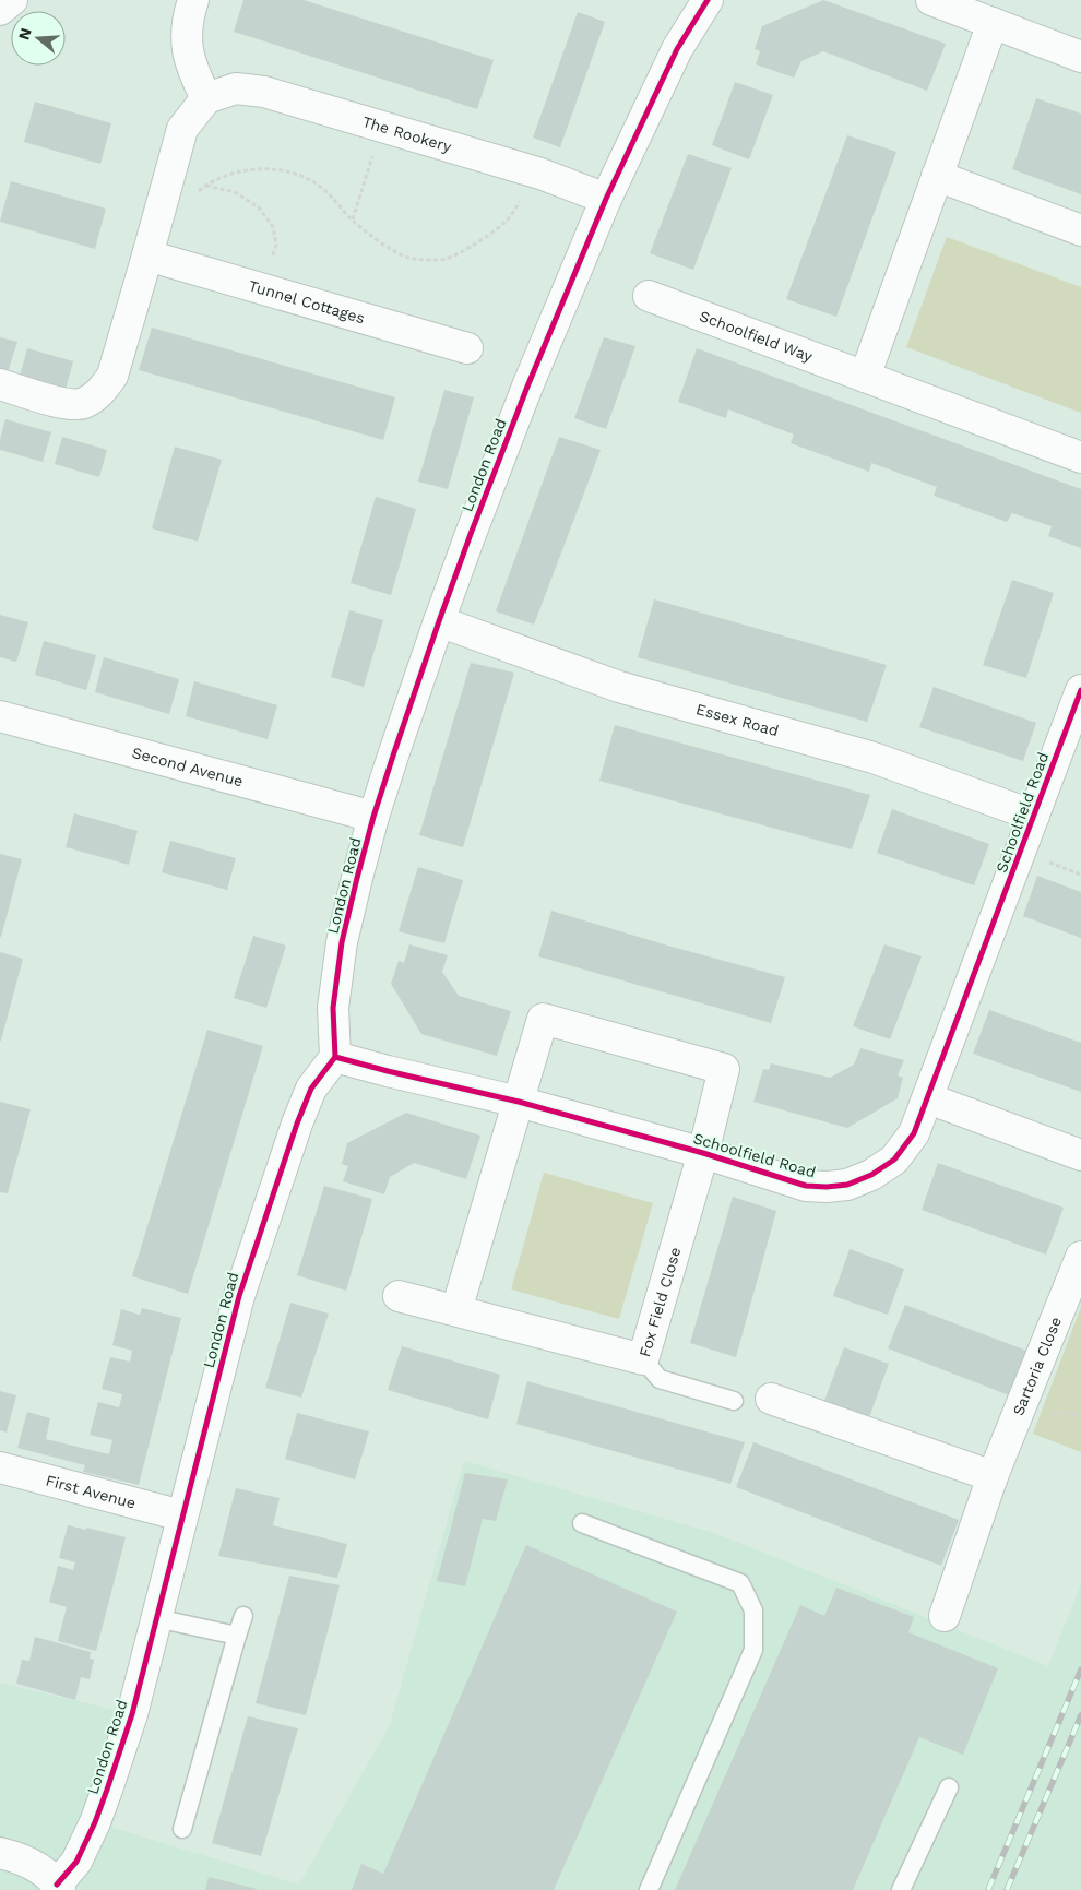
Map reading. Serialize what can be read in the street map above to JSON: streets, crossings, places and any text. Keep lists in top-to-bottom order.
{
  "streets": {
    "street": [
      "The Rookery",
      "Tunnel Cottages",
      "Schoolfield Way",
      "London Road",
      "Essex Road",
      "Second Avenue",
      "Schoolfield Road",
      "Fox Field Close",
      "Sartoria Close",
      "First Avenue"
    ]
  },
  "crossings": [
    ["The Rookery", "London Road"],
    ["London Road", "Essex Road"],
    ["London Road", "Second Avenue"],
    ["London Road", "Schoolfield Road"],
    ["London Road", "First Avenue"],
    ["Essex Road", "Schoolfield Road"],
    ["Schoolfield Road", "Fox Field Close"]
  ],
  "north": "left"
}
